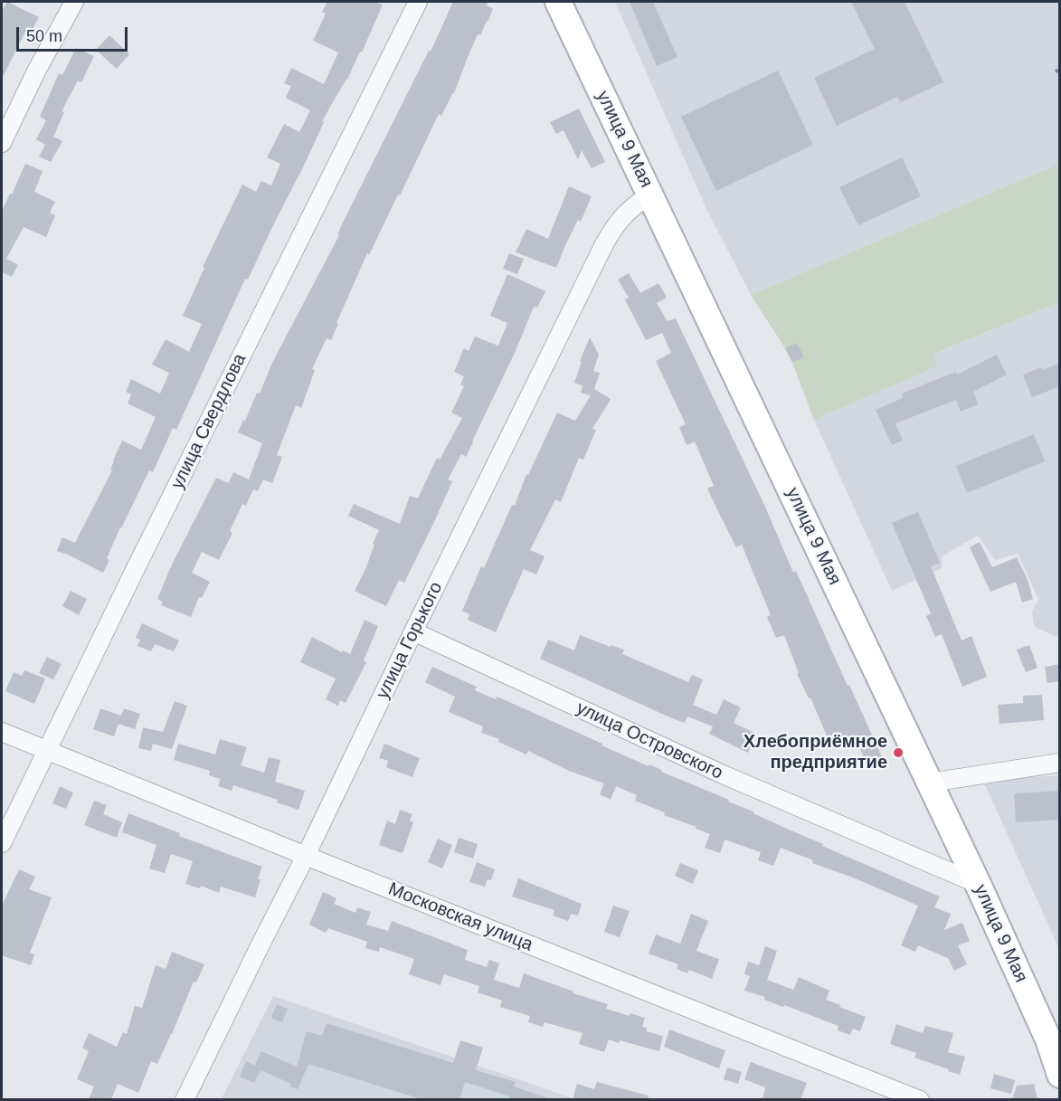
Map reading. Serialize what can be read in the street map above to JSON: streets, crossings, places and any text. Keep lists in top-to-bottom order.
{
  "streets": {
    "street": [
      "улица 9 Мая",
      "улица Свердлова",
      "улица Горького",
      "улица Островского",
      "Московская улица"
    ]
  },
  "crossings": [
    ["улица 9 Мая", "улица Горького"],
    ["улица 9 Мая", "улица Островского"],
    ["улица Свердлова", "Московская улица"],
    ["улица Горького", "улица Островского"],
    ["улица Горького", "Московская улица"]
  ],
  "places": ["Хлебоприёмное предприятие"],
  "scale_bar": "50 m"
}
